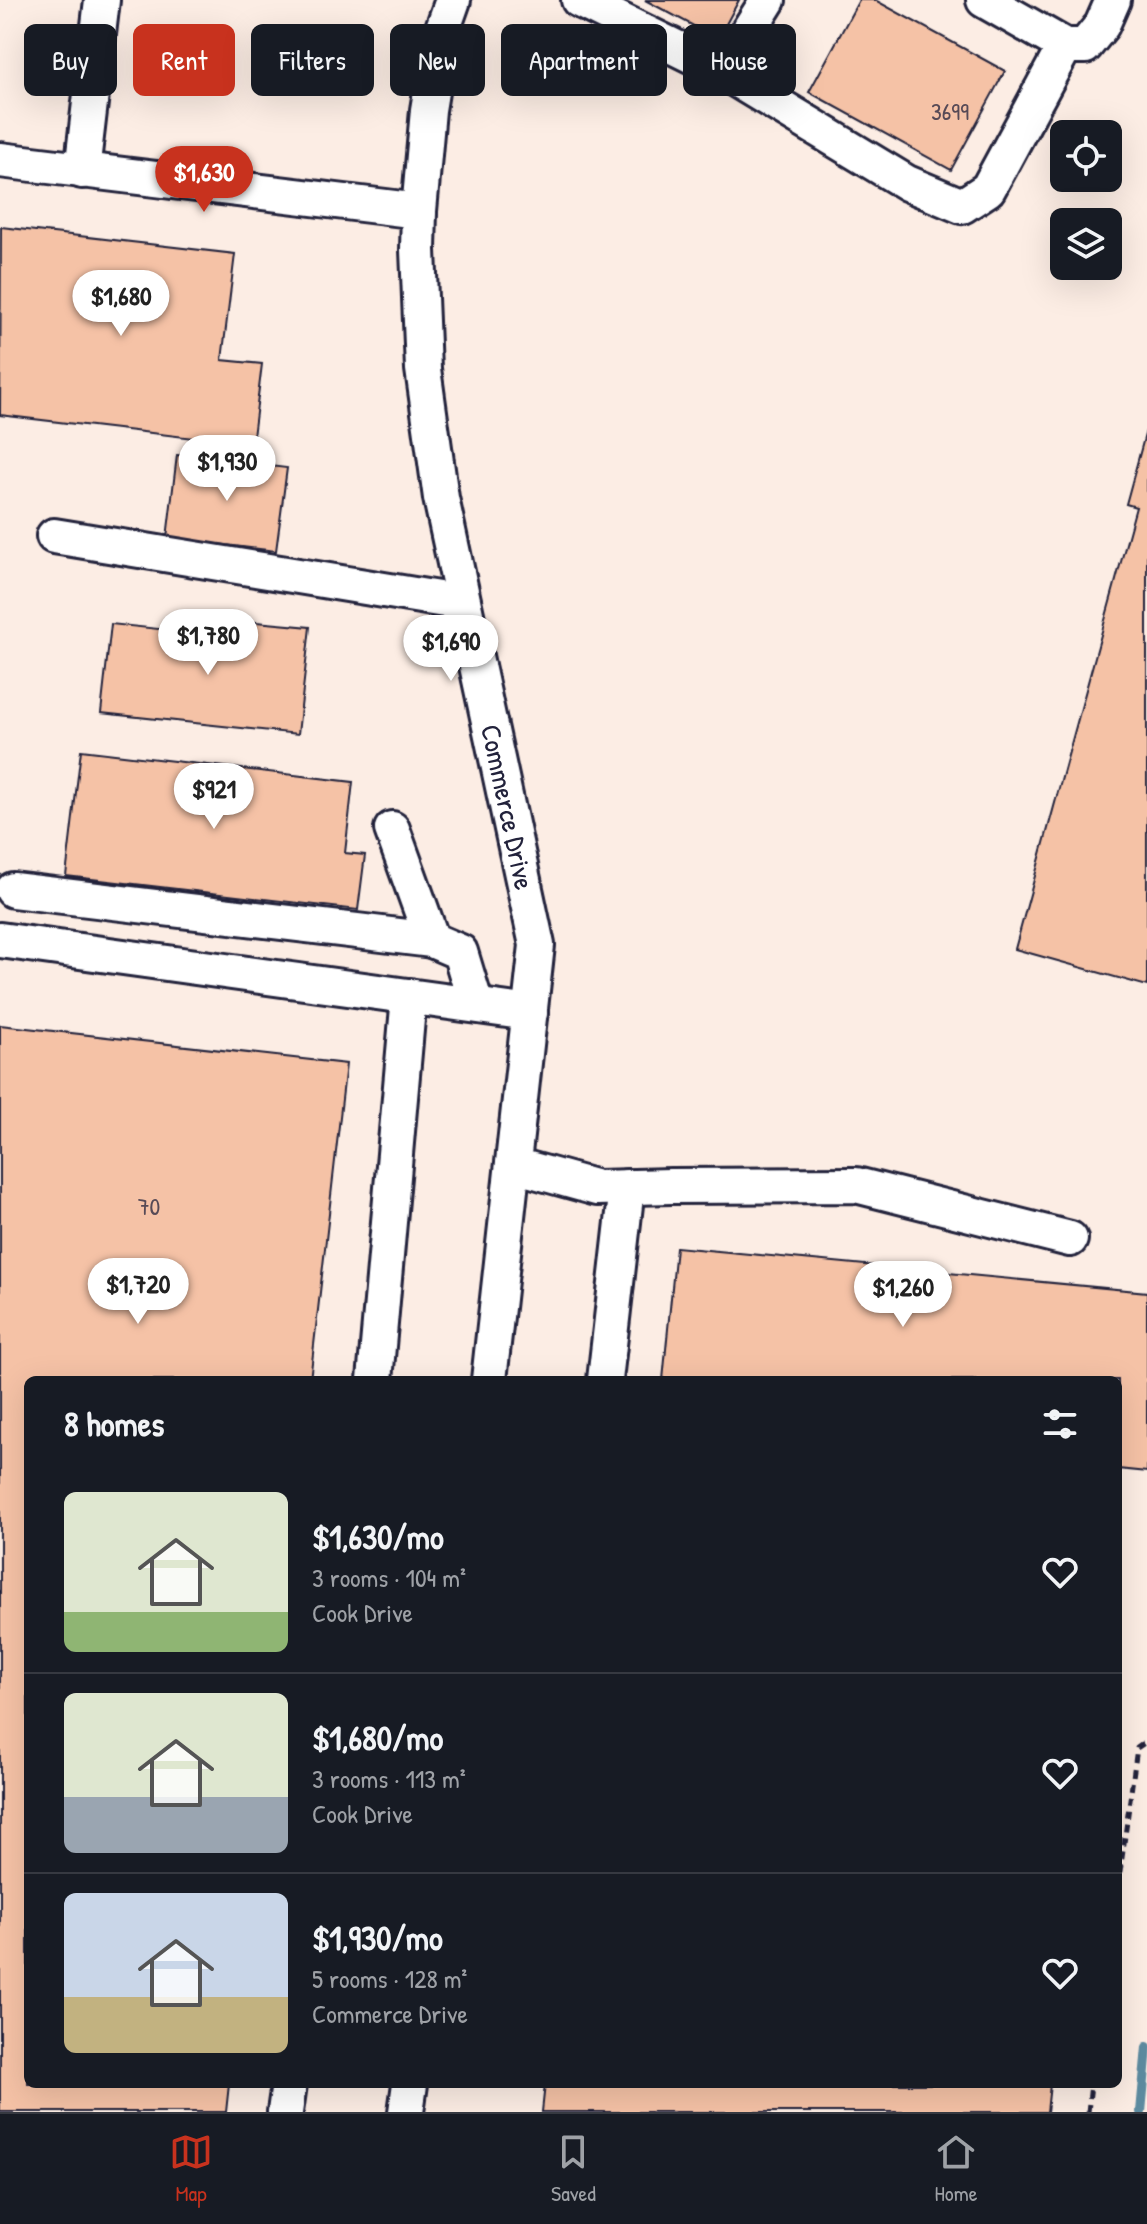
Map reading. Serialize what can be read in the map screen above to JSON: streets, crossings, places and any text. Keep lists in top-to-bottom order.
{
  "streets": {
    "street": ["Commerce Drive"]
  },
  "house_numbers": ["3699", "70"],
  "page": {
    "chip": [
      "Buy",
      "Rent",
      "Filters",
      "New",
      "Apartment",
      "House"
    ],
    "price": [
      "$1,630",
      "$1,680",
      "$1,930",
      "$1,780",
      "$1,690",
      "$921",
      "$1,720",
      "$1,260"
    ],
    "heading": "8 homes",
    "list": [
      {
        "name": "$1,630/mo",
        "note": "3 rooms · 104 m² · Cook Drive"
      },
      {
        "name": "$1,680/mo",
        "note": "3 rooms · 113 m² · Cook Drive"
      },
      {
        "name": "$1,930/mo",
        "note": "5 rooms · 128 m² · Commerce Drive"
      }
    ],
    "tabs": ["Map", "Saved", "Home"]
  }
}
